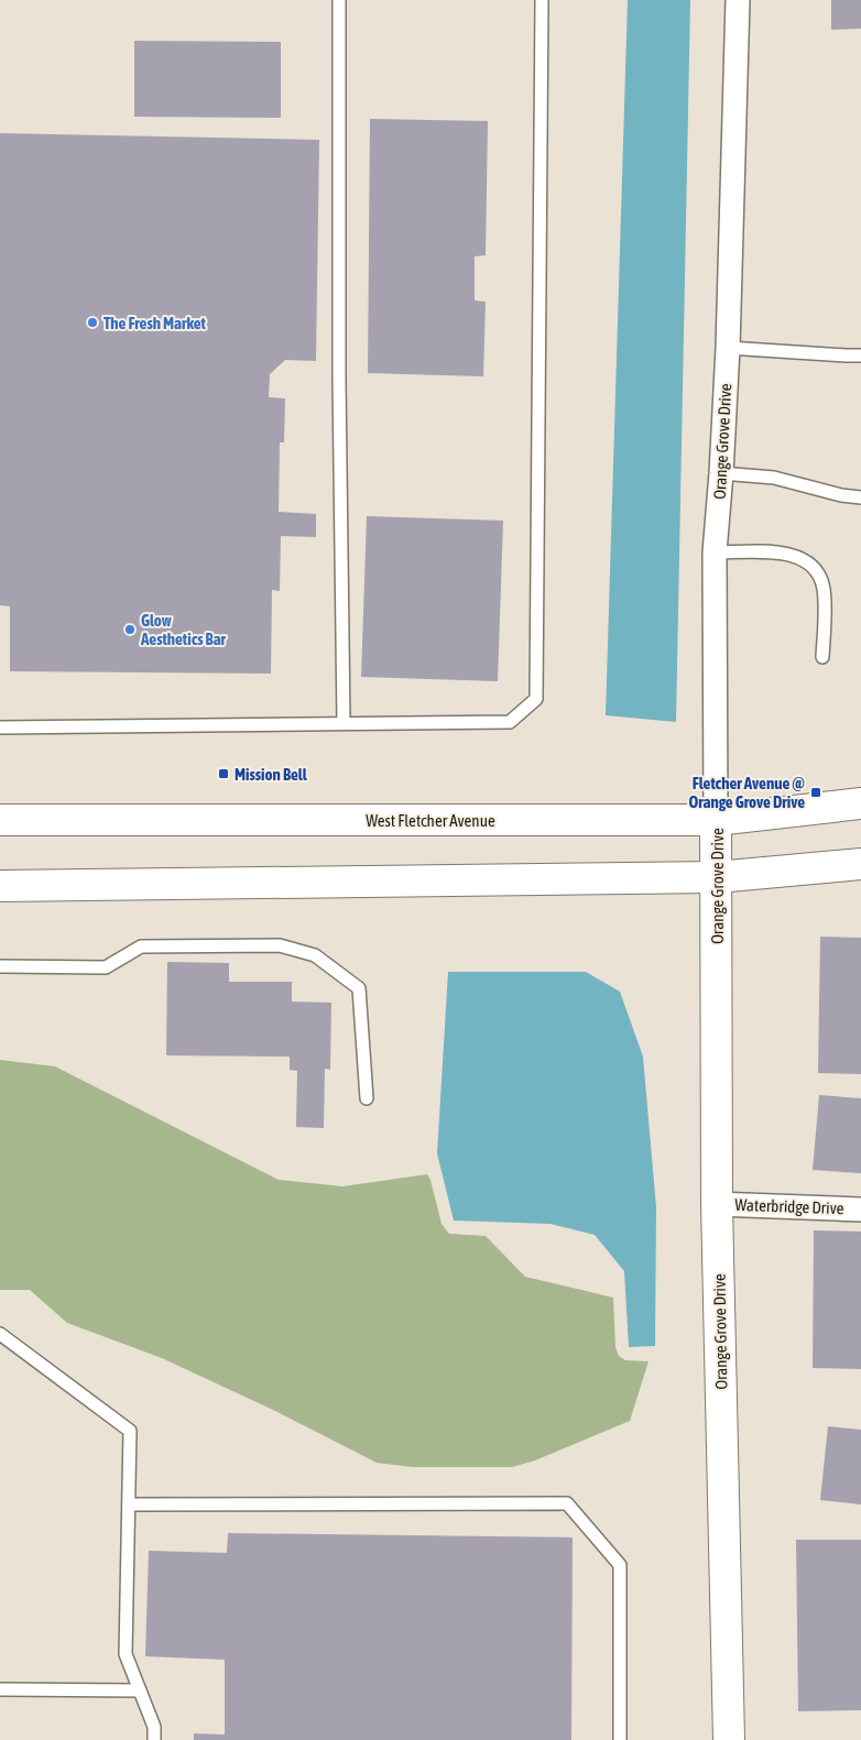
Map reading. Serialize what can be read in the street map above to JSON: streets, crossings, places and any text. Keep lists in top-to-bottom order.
{
  "streets": {
    "main road": ["Orange Grove Drive", "West Fletcher Avenue"],
    "street": ["Waterbridge Drive"]
  },
  "crossings": [
    ["Orange Grove Drive", "West Fletcher Avenue"],
    ["Orange Grove Drive", "Waterbridge Drive"]
  ],
  "places": {
    "other": ["The Fresh Market", "Glow Aesthetics Bar"],
    "transit": ["Mission Bell", "Fletcher Avenue @ Orange Grove Drive"]
  }
}
